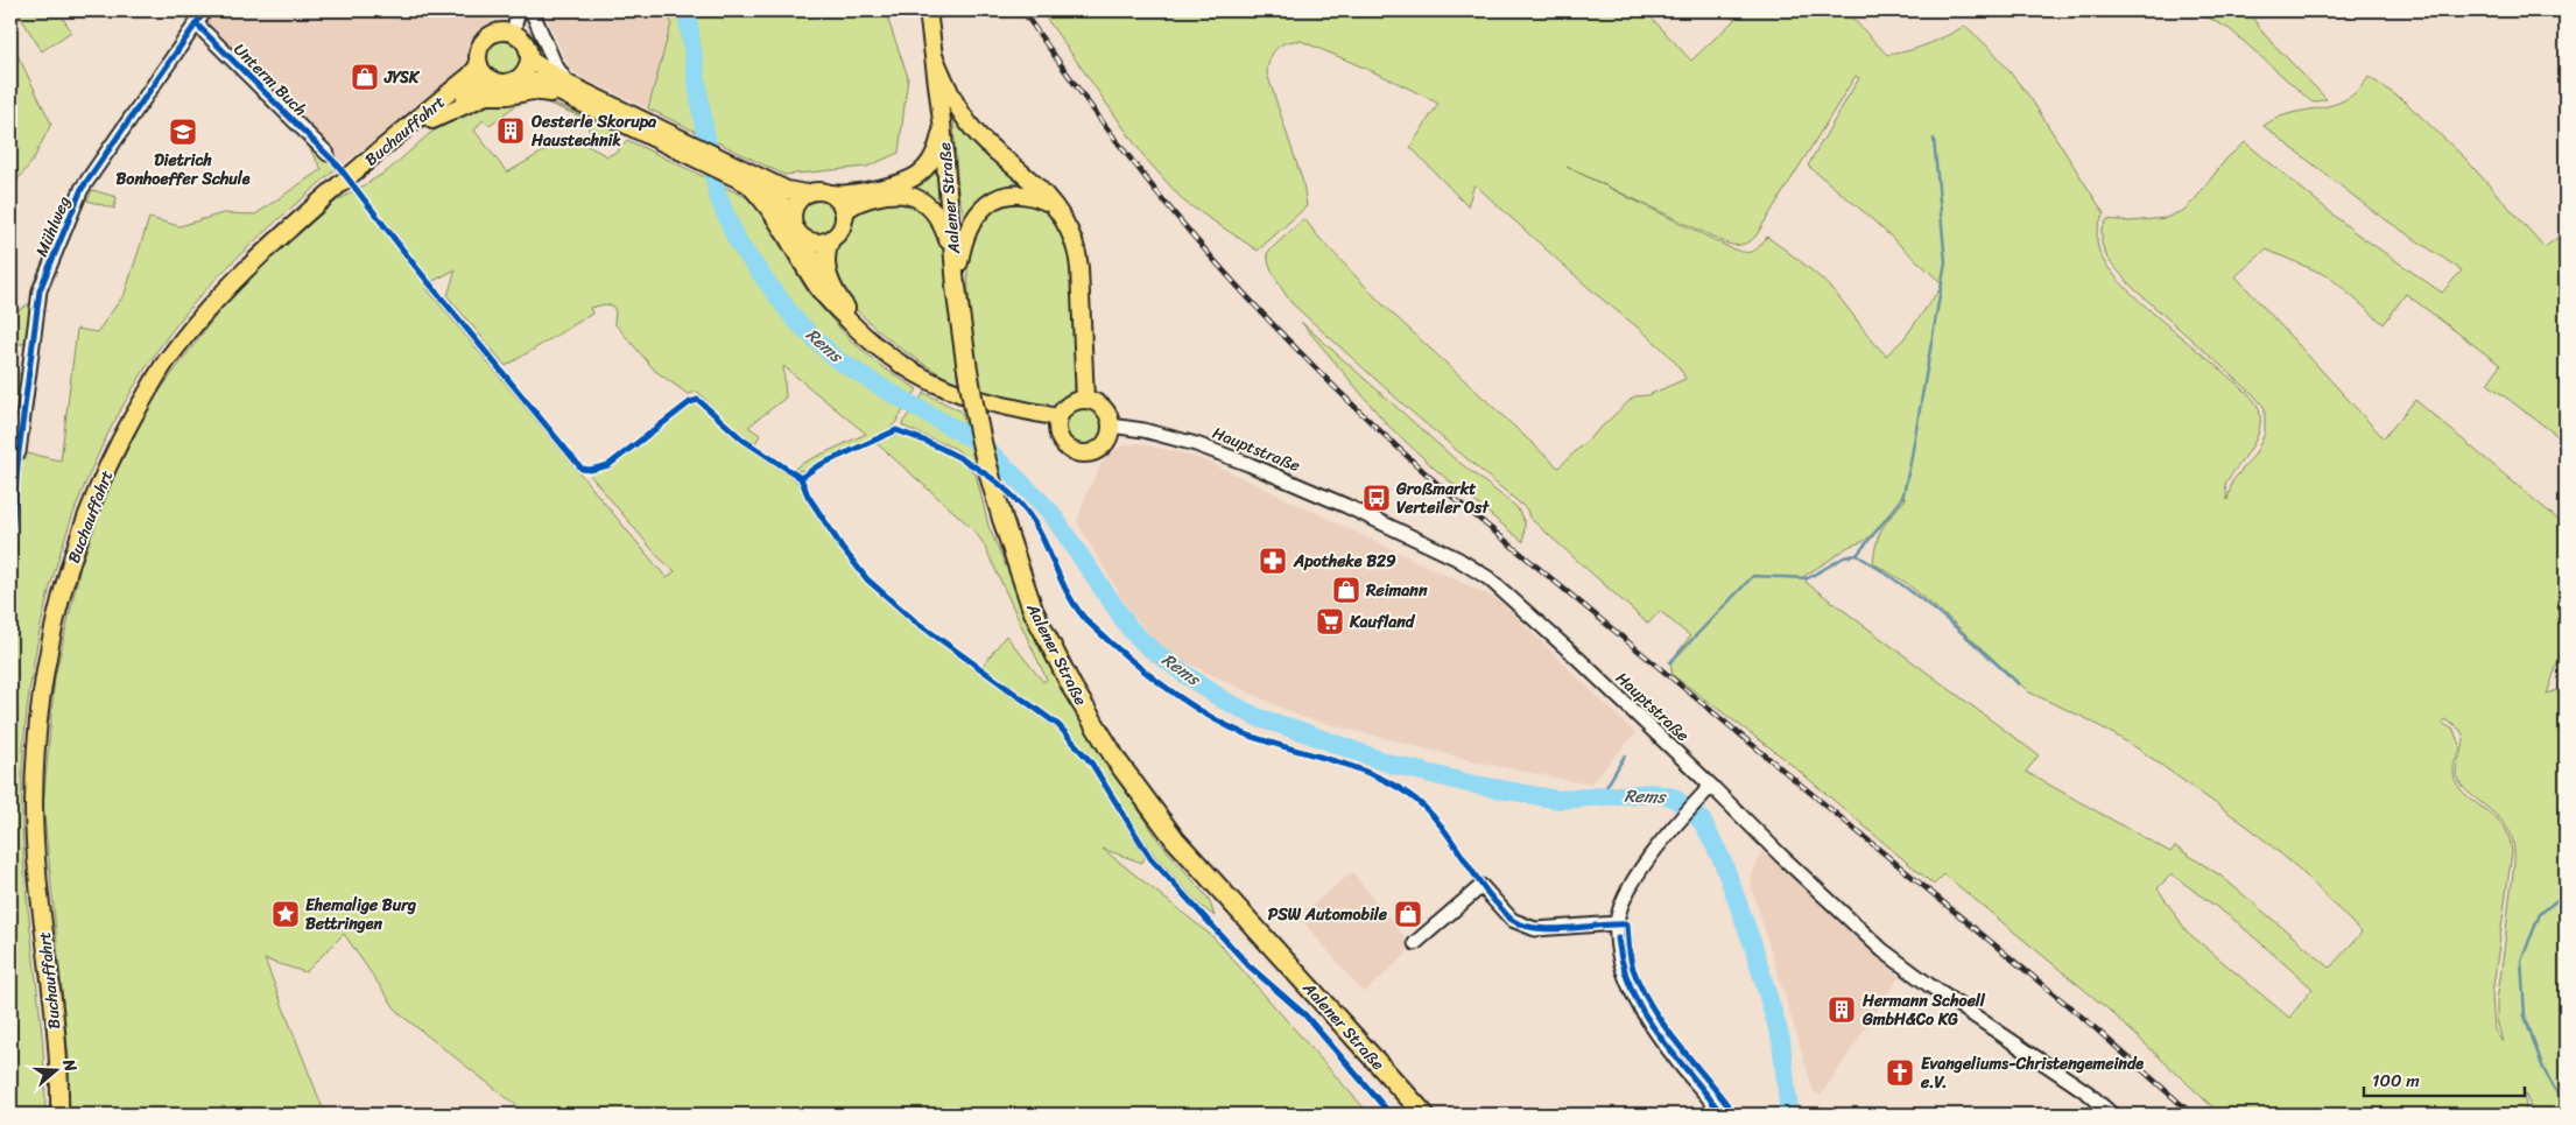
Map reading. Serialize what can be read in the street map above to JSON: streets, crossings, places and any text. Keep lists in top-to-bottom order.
{
  "streets": {
    "highway": ["Aalener Straße"],
    "main road": ["Buchauffahrt"],
    "street": ["Unterm Buch", "Mühlweg", "Hauptstraße"]
  },
  "crossings": [
    ["Unterm Buch", "Mühlweg"]
  ],
  "water": ["Rems"],
  "places": {
    "shop": ["JYSK", "Reimann", "PSW Automobile"],
    "building": ["Oesterle Skorupa Haustechnik", "Hermann Schoell GmbH&Co KG"],
    "school or university": ["Dietrich Bonhoeffer Schule"],
    "bus stop": ["Großmarkt Verteiler Ost"],
    "pharmacy": ["Apotheke B29"],
    "supermarket": ["Kaufland"],
    "place": ["Ehemalige Burg Bettringen"],
    "church": ["Evangeliums-Christengemeinde e.V."]
  },
  "scale_bar": "100 m",
  "north": "right"
}
